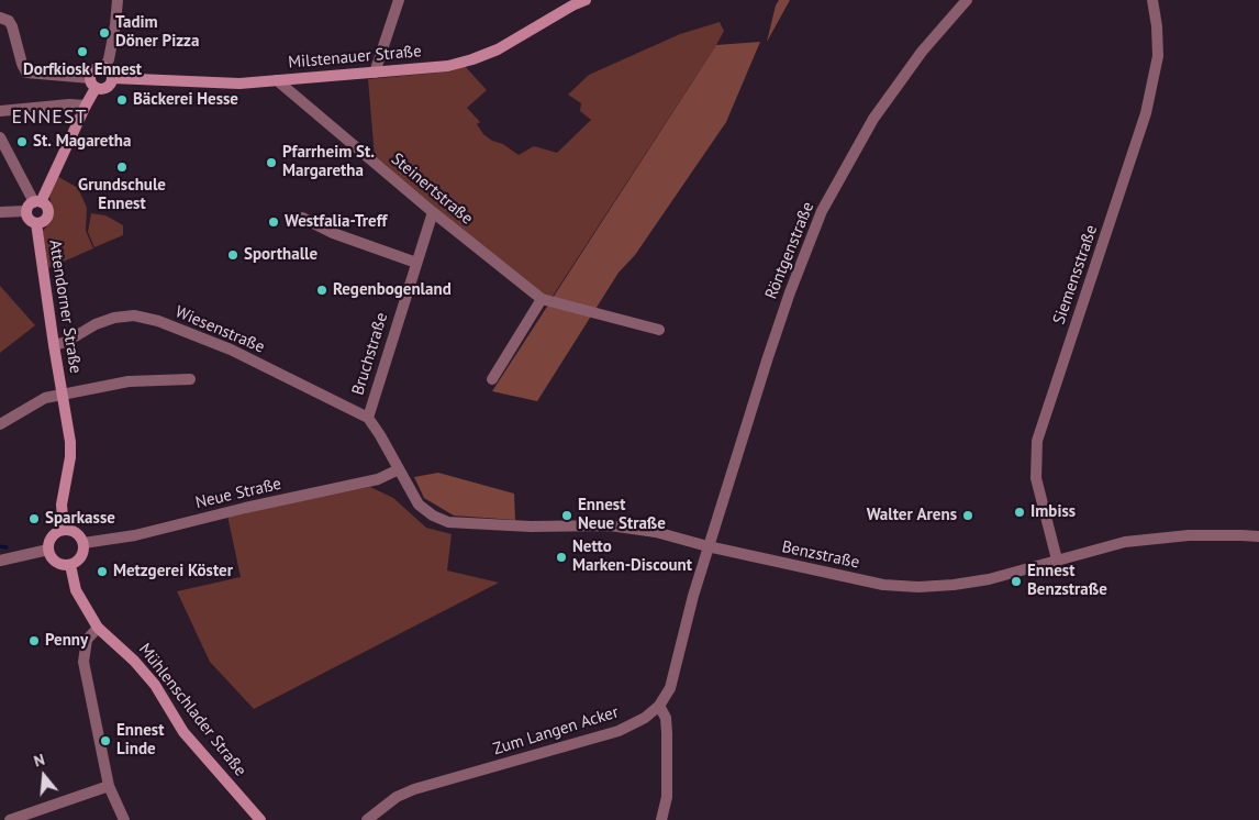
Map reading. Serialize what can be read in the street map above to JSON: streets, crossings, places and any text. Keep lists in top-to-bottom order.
{
  "streets": {
    "street": [
      "Milstenauer Straße",
      "Steinertstraße",
      "Röntgenstraße",
      "Siemensstraße",
      "Attendorner Straße",
      "Wiesenstraße",
      "Bruchstraße",
      "Neue Straße",
      "Benzstraße",
      "Mühlenschlader Straße",
      "Zum Langen Acker"
    ]
  },
  "crossings": [
    ["Milstenauer Straße", "Steinertstraße"],
    ["Steinertstraße", "Bruchstraße"],
    ["Röntgenstraße", "Benzstraße"],
    ["Röntgenstraße", "Zum Langen Acker"],
    ["Siemensstraße", "Benzstraße"],
    ["Attendorner Straße", "Wiesenstraße"],
    ["Attendorner Straße", "Neue Straße"],
    ["Attendorner Straße", "Mühlenschlader Straße"],
    ["Wiesenstraße", "Bruchstraße"],
    ["Bruchstraße", "Neue Straße"],
    ["Bruchstraße", "Benzstraße"],
    ["Neue Straße", "Benzstraße"],
    ["Neue Straße", "Mühlenschlader Straße"],
    ["Benzstraße", "Zum Langen Acker"]
  ],
  "districts": ["ENNEST"],
  "places": [
    "Tadim Döner Pizza",
    "Dorfkiosk Ennest",
    "Bäckerei Hesse",
    "St. Magaretha",
    "Pfarrheim St. Margaretha",
    "Grundschule Ennest",
    "Westfalia-Treff",
    "Sporthalle",
    "Regenbogenland",
    "Imbiss",
    "Ennest Neue Straße",
    "Walter Arens",
    "Sparkasse",
    "Netto Marken-Discount",
    "Metzgerei Köster",
    "Ennest Benzstraße",
    "Penny",
    "Ennest Linde"
  ],
  "north": "top"
}
